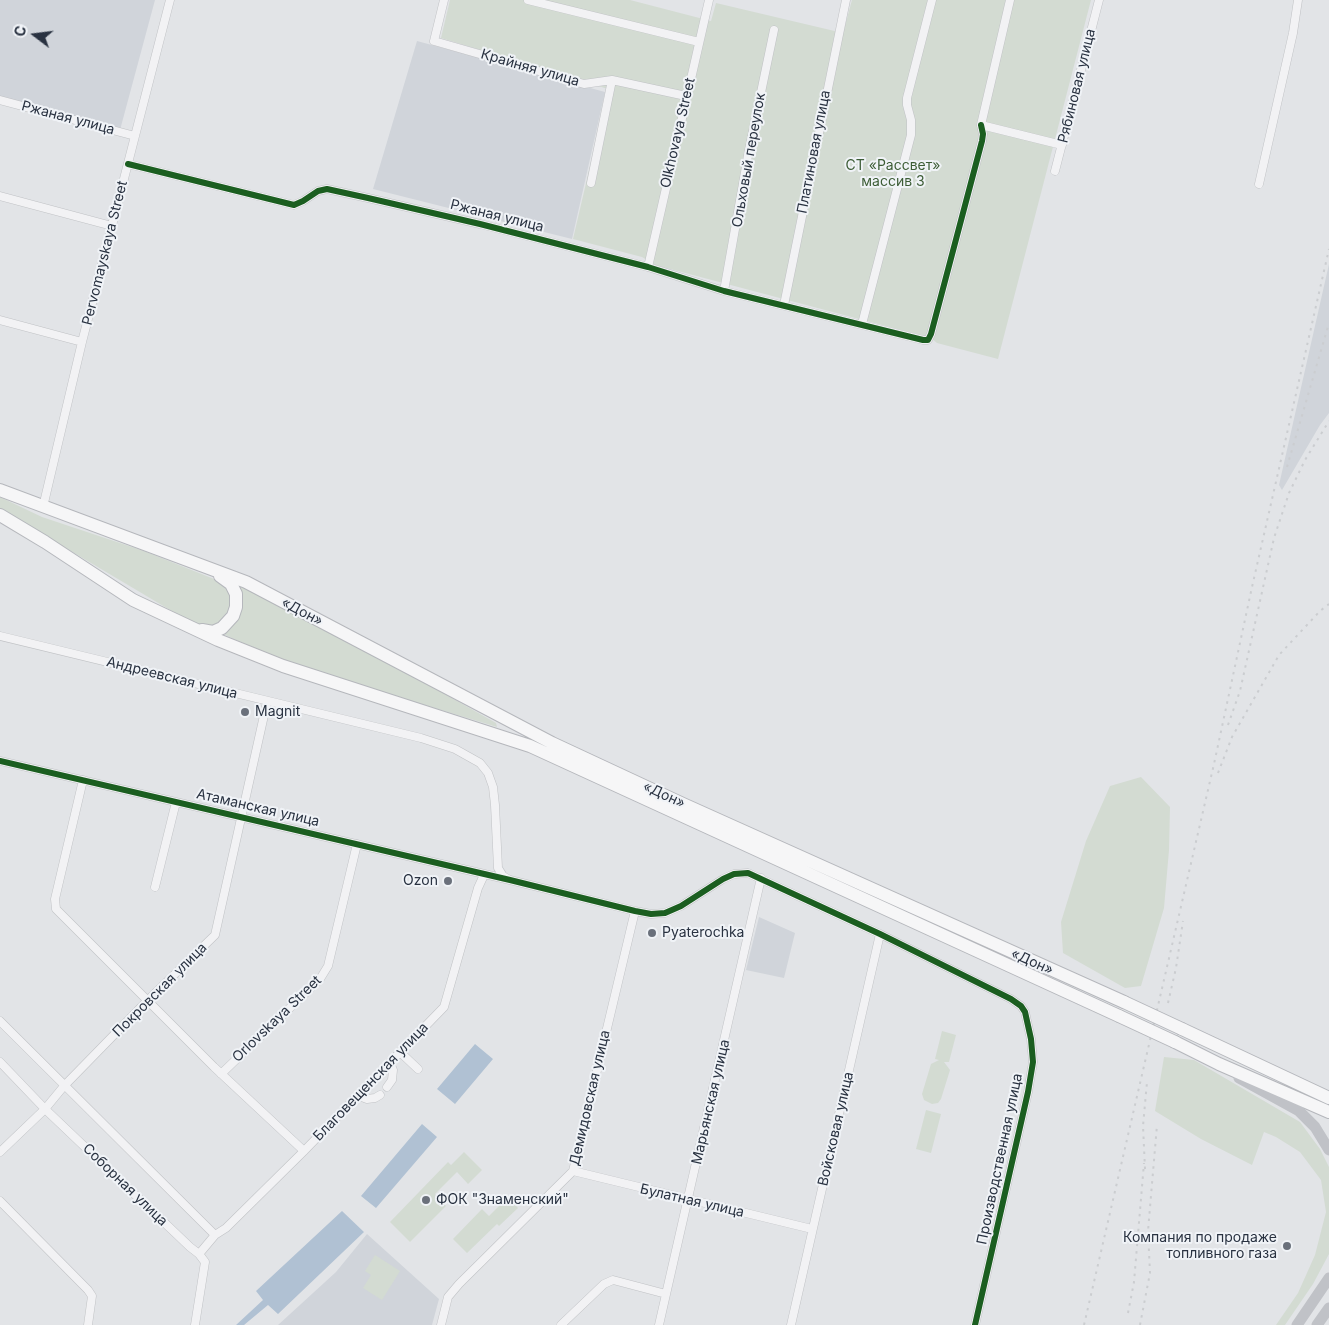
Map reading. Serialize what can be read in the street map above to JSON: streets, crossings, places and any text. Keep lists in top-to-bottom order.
{
  "streets": {
    "highway": ["«Дон»"],
    "street": [
      "Крайняя улица",
      "Рябиновая улица",
      "Ржаная улица",
      "Olkhovaya Street",
      "Платиновая улица",
      "Ольховый переулок",
      "Pervomayskaya Street",
      "Андреевская улица",
      "Атаманская улица",
      "Покровская улица",
      "Orlovskaya Street",
      "Благовещенская улица",
      "Демидовская улица",
      "Марьянская улица",
      "Войсковая улица",
      "Производственная улица",
      "Соборная улица",
      "Булатная улица"
    ]
  },
  "crossings": [
    ["Крайняя улица", "Olkhovaya Street"],
    ["Ржаная улица", "Olkhovaya Street"],
    ["Ржаная улица", "Платиновая улица"],
    ["Ржаная улица", "Ольховый переулок"],
    ["Ржаная улица", "Pervomayskaya Street"],
    ["Pervomayskaya Street", "«Дон»"],
    ["Андреевская улица", "Атаманская улица"],
    ["Андреевская улица", "Покровская улица"],
    ["Атаманская улица", "Покровская улица"],
    ["Атаманская улица", "Orlovskaya Street"],
    ["Атаманская улица", "Благовещенская улица"],
    ["Атаманская улица", "Демидовская улица"],
    ["Атаманская улица", "Марьянская улица"],
    ["Атаманская улица", "Производственная улица"],
    ["Покровская улица", "Соборная улица"],
    ["Благовещенская улица", "Соборная улица"],
    ["Демидовская улица", "Булатная улица"],
    ["Марьянская улица", "Производственная улица"],
    ["Марьянская улица", "Булатная улица"],
    ["Войсковая улица", "Производственная улица"],
    ["Войсковая улица", "Булатная улица"]
  ],
  "parks": ["СТ «Рассвет» массив 3"],
  "places": [
    "Magnit",
    "Ozon",
    "Pyaterochka",
    "ФОК \"Знаменский\"",
    "Компания по продаже топливного газа"
  ],
  "north": "left"
}
